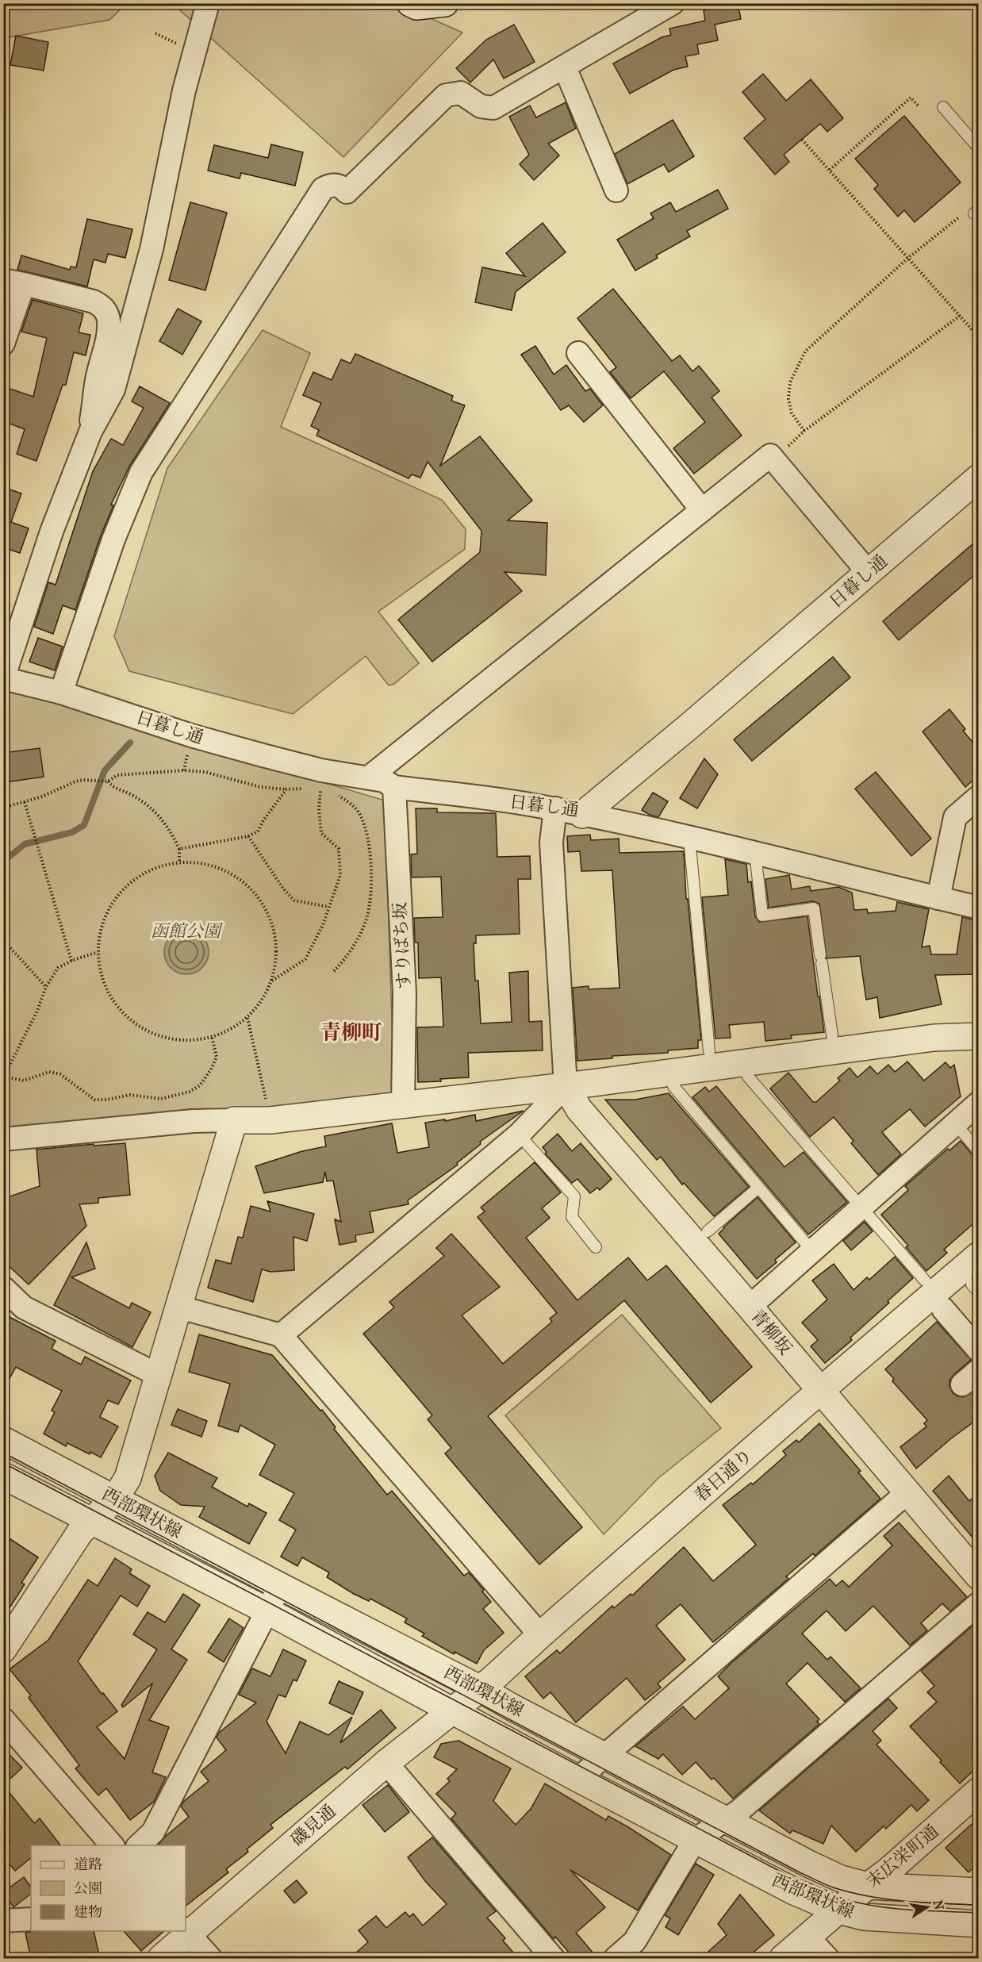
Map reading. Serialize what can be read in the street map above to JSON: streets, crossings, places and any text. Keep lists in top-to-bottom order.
{
  "streets": {
    "street": [
      "日暮し通",
      "すりばち坂",
      "青柳坂",
      "春日通り",
      "西部環状線",
      "磯見通",
      "末広栄町通"
    ]
  },
  "crossings": [
    ["日暮し通", "すりばち坂"],
    ["青柳坂", "春日通り"],
    ["春日通り", "西部環状線"],
    ["春日通り", "磯見通"],
    ["西部環状線", "磯見通"],
    ["西部環状線", "末広栄町通"]
  ],
  "districts": ["青柳町"],
  "parks": ["函館公園"],
  "legend": ["道路", "公園", "建物"],
  "north": "right"
}
